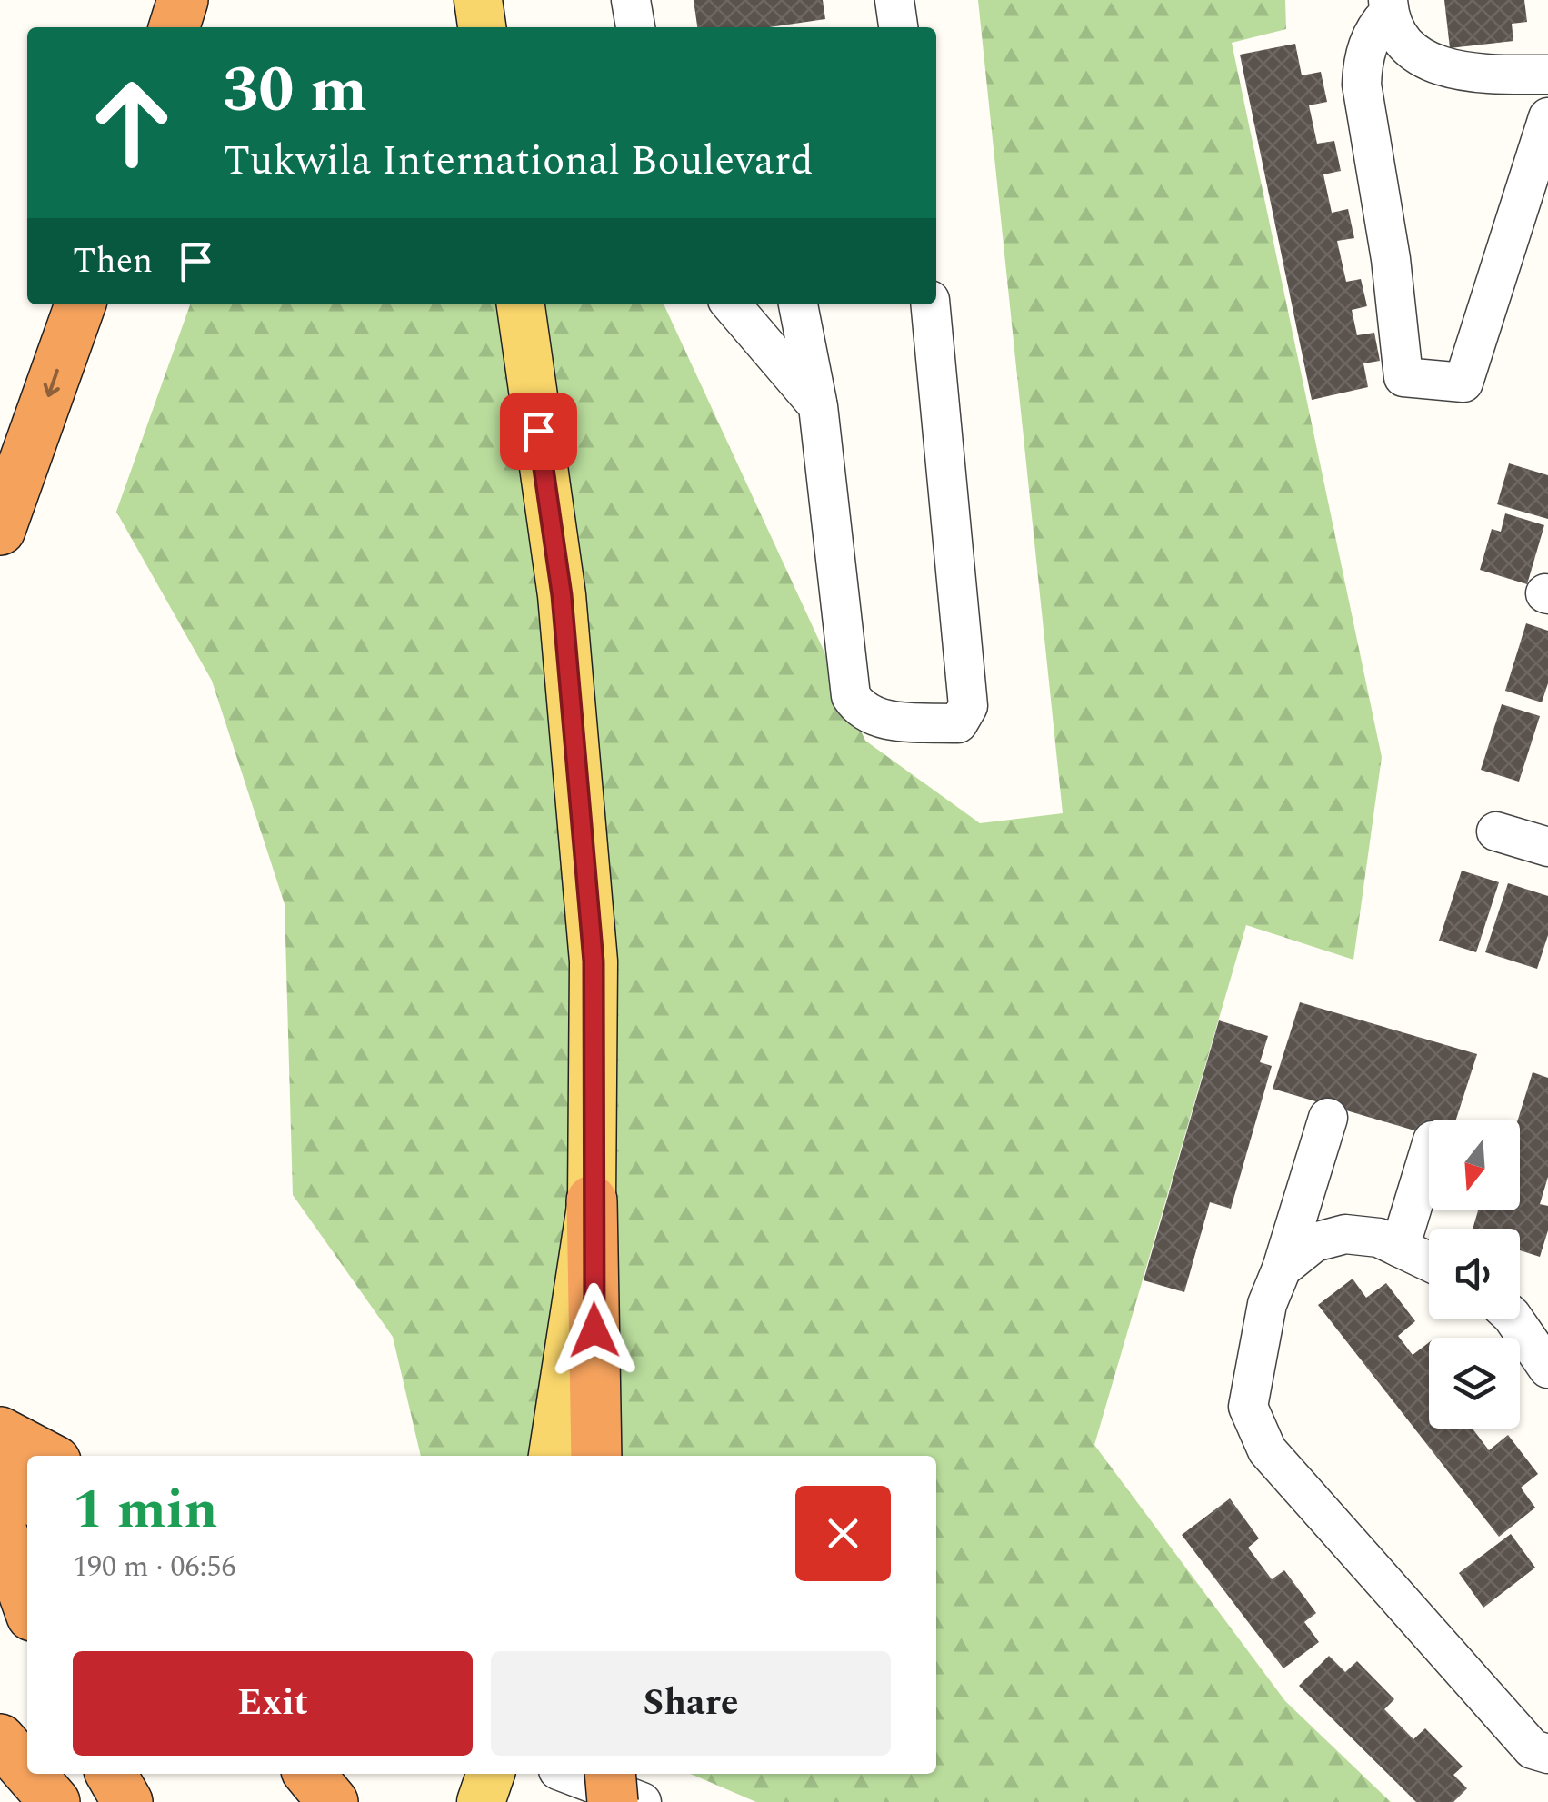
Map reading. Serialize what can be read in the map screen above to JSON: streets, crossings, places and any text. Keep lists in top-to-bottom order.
{
  "north": "bottom",
  "page": {
    "turn": ["30 m", "Tukwila International Boulevard"],
    "then": "Then",
    "heading": ["1 min", "190 m · 06:56"],
    "buttons": ["Exit", "Share"]
  }
}
